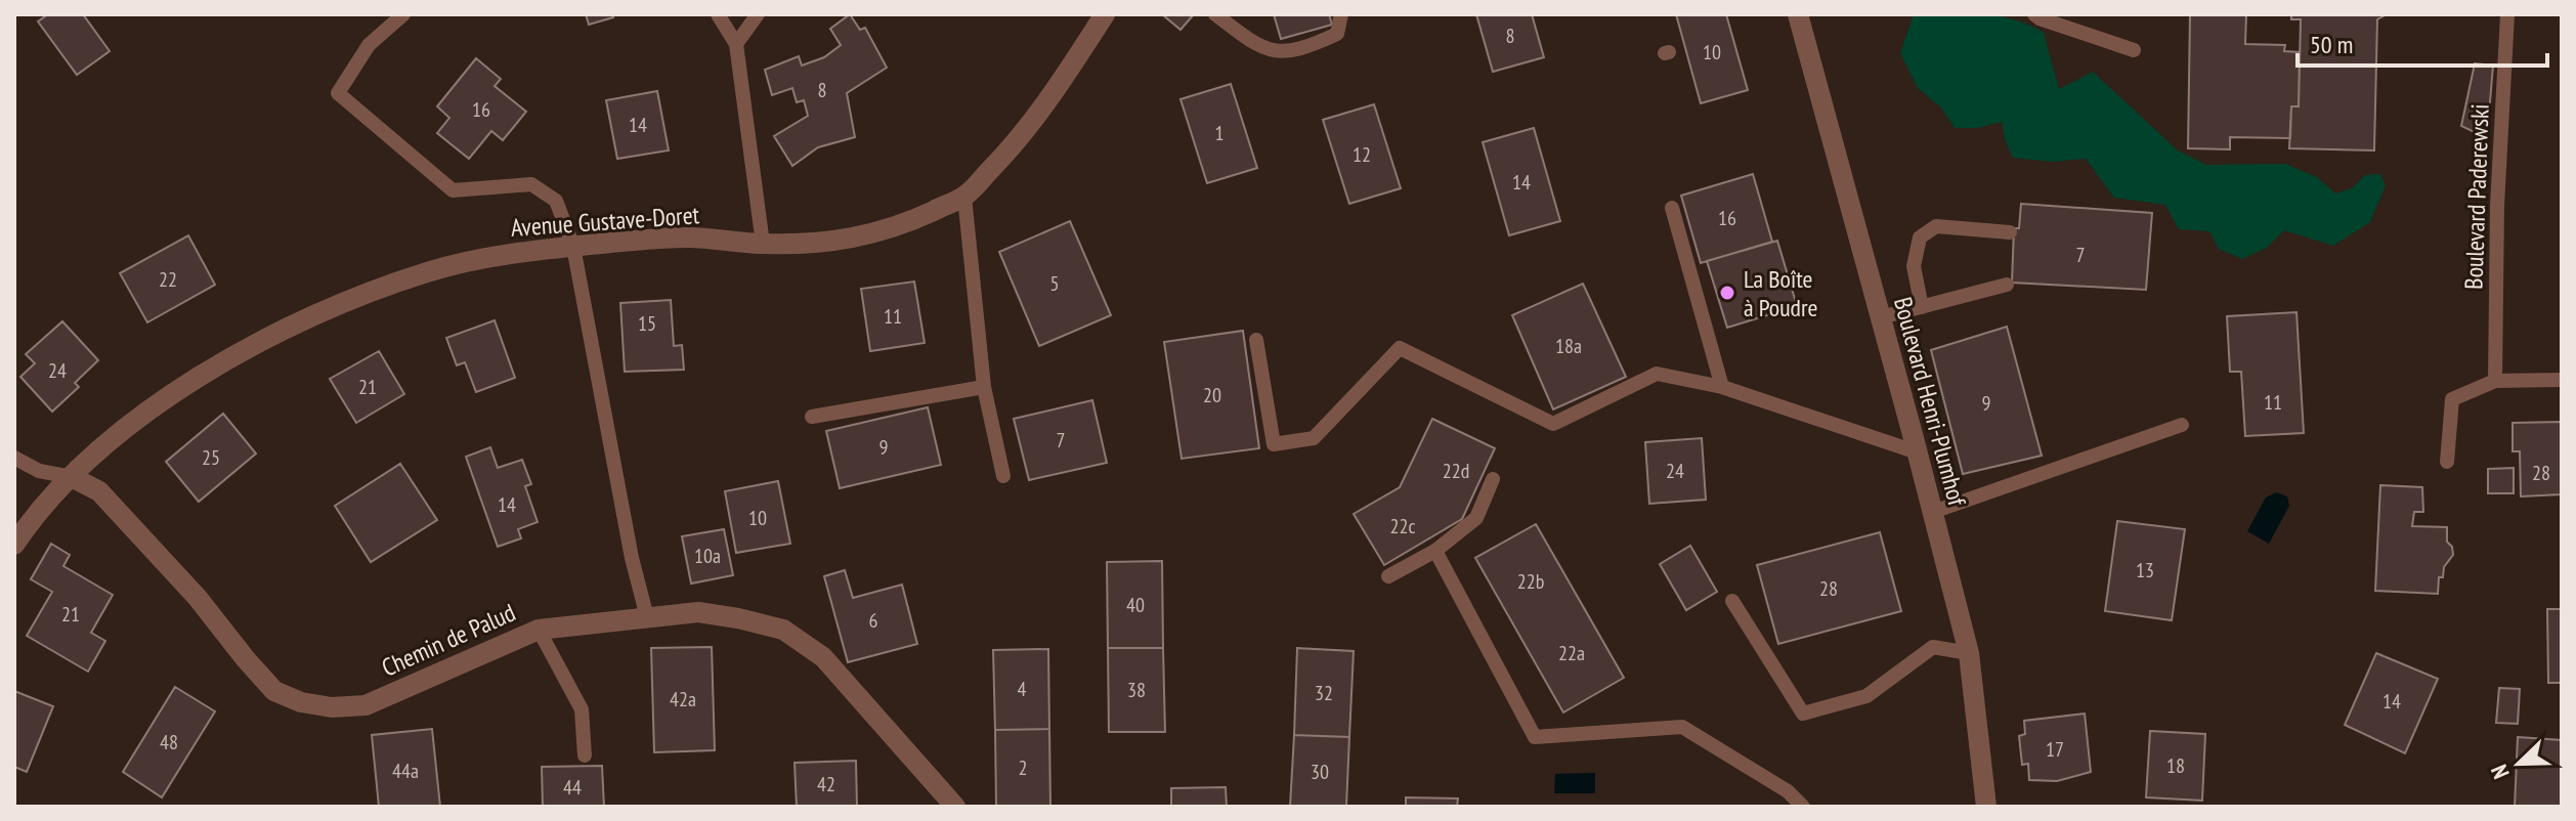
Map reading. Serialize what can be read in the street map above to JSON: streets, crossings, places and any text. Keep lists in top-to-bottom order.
{
  "streets": {
    "street": ["Avenue Gustave-Doret", "Boulevard Henri-Plumhof", "Chemin de Palud"],
    "lane": ["Boulevard Paderewski"]
  },
  "crossings": [
    ["Avenue Gustave-Doret", "Chemin de Palud"]
  ],
  "places": ["La Boîte à Poudre"],
  "house_numbers": [
    "8",
    "10",
    "8",
    "16",
    "14",
    "1",
    "12",
    "14",
    "16",
    "7",
    "22",
    "5",
    "11",
    "15",
    "18a",
    "24",
    "21",
    "20",
    "11",
    "9",
    "7",
    "9",
    "25",
    "22d",
    "24",
    "28",
    "14",
    "10",
    "22c",
    "10a",
    "13",
    "22b",
    "28",
    "40",
    "21",
    "6",
    "22a",
    "4",
    "38",
    "32",
    "42a",
    "14",
    "48",
    "17",
    "18",
    "2",
    "44a",
    "30",
    "42",
    "44"
  ],
  "scale_bar": "50 m",
  "north": "bottom left"
}
